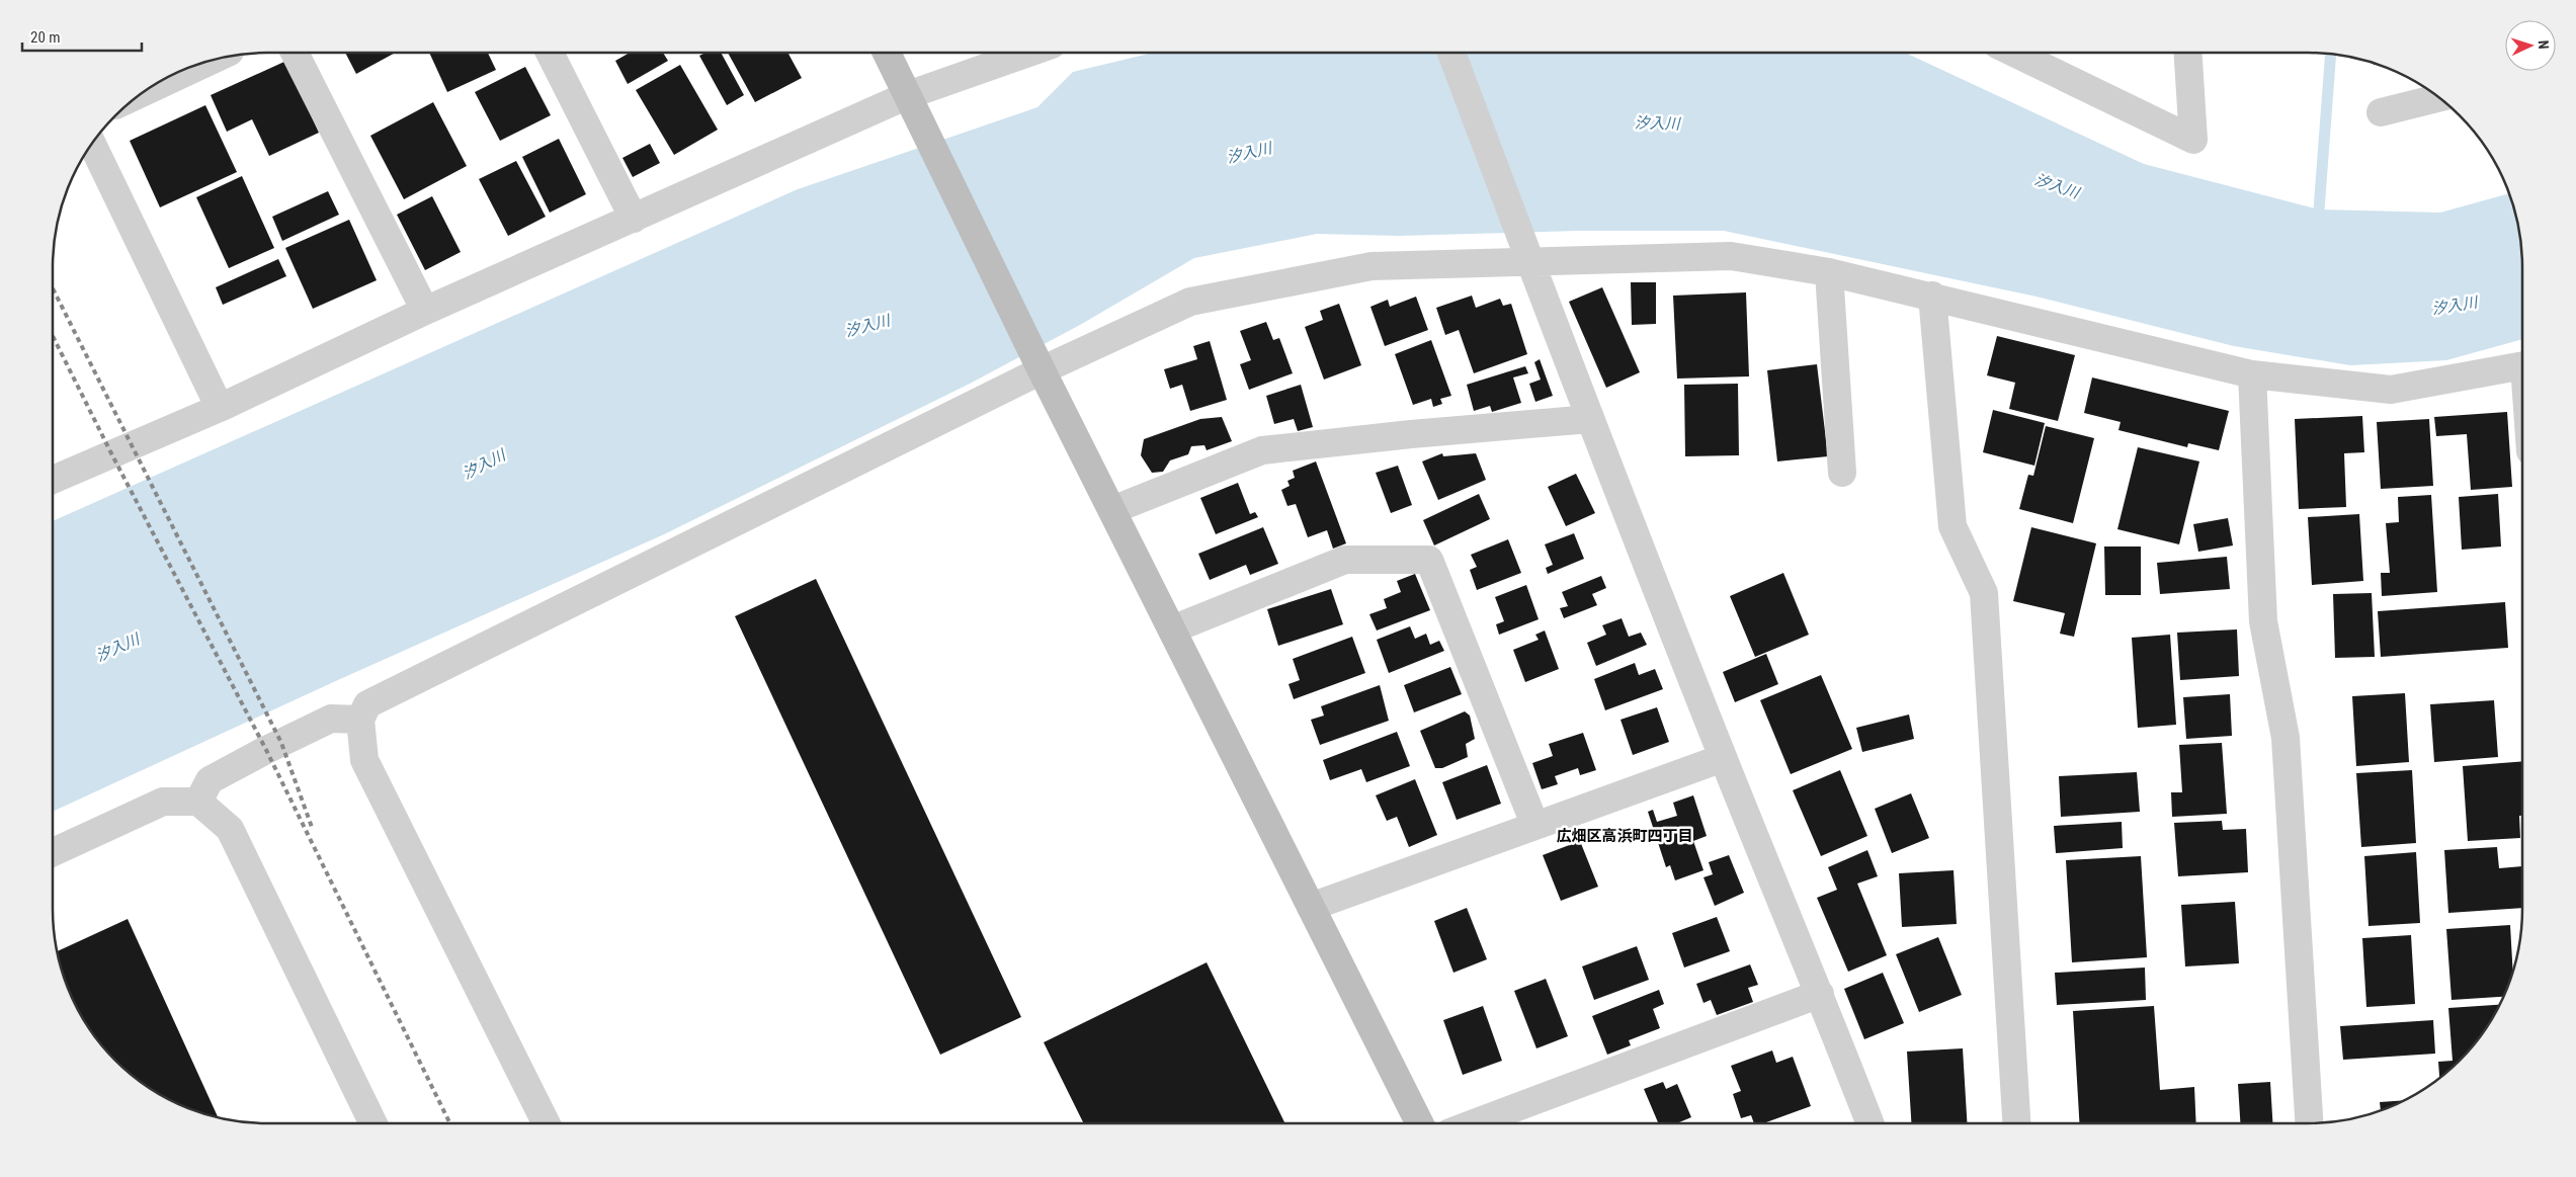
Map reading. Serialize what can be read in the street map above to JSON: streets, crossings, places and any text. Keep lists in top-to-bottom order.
{
  "districts": ["広畑区高浜町四丁目"],
  "water": ["汐入川"],
  "scale_bar": "20 m",
  "north": "right"
}
